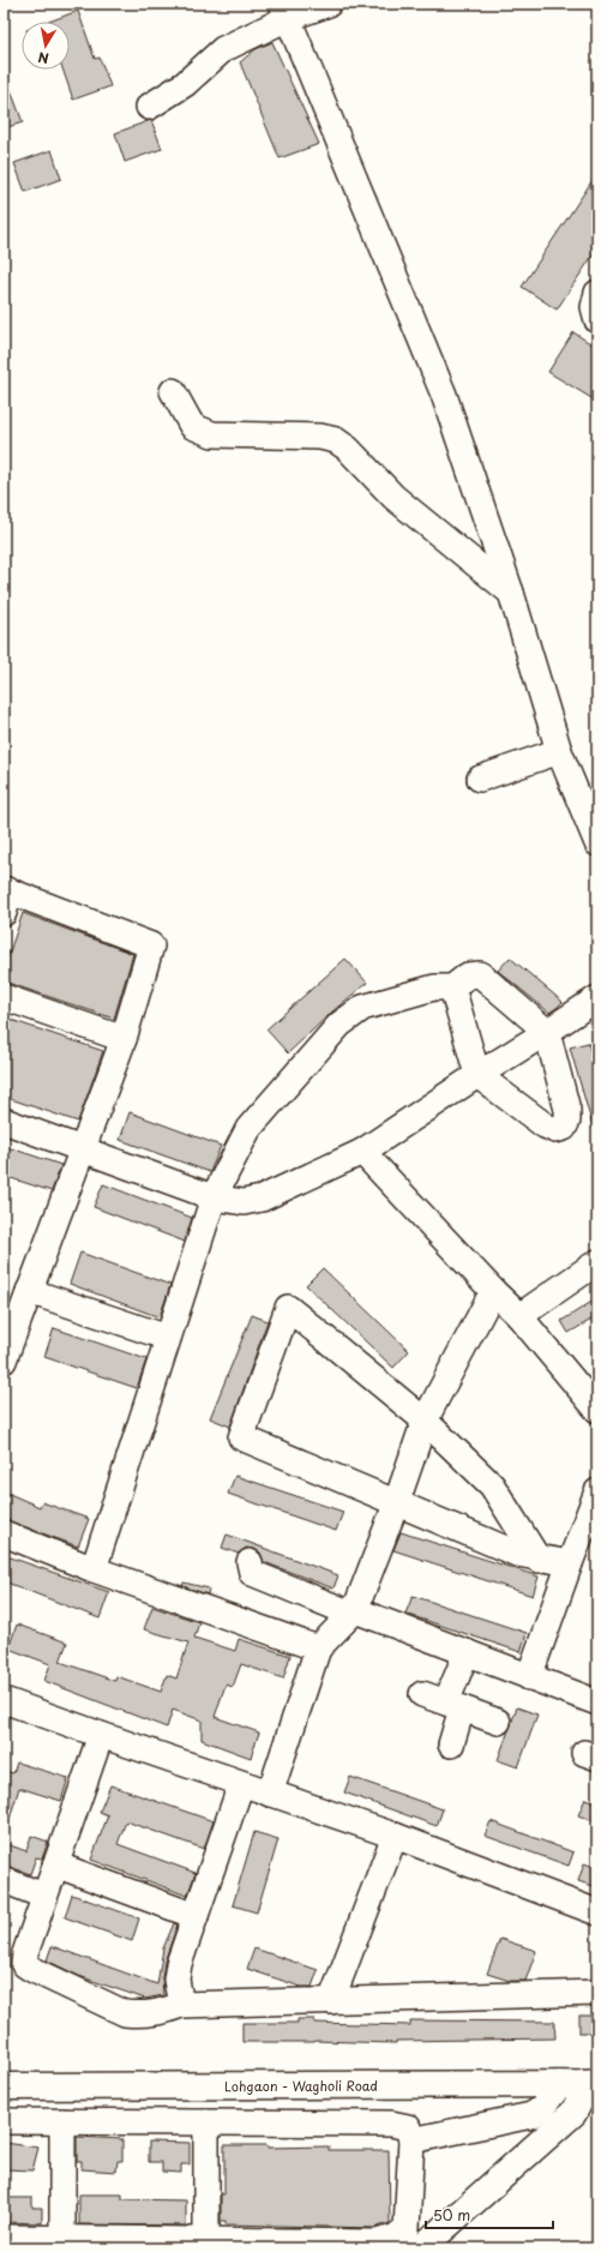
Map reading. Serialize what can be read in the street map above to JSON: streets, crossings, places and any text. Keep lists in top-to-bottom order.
{
  "streets": {
    "main road": ["Lohgaon - Wagholi Road"]
  },
  "scale_bar": "50 m",
  "north": "bottom"
}
